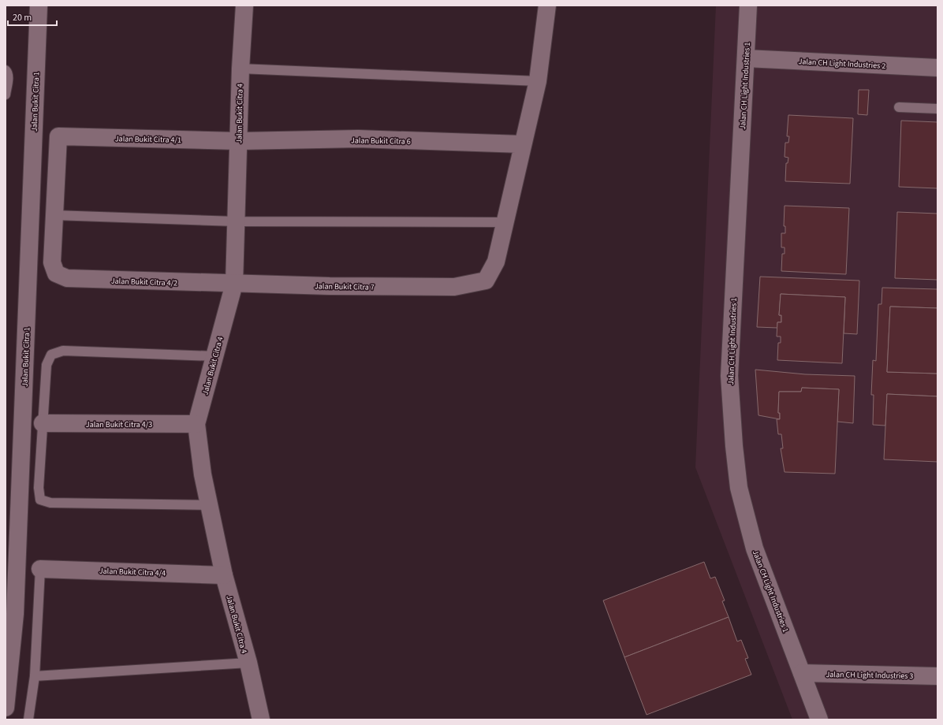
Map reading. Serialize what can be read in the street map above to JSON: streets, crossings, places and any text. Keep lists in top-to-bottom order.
{
  "streets": {
    "street": [
      "Jalan CH Light Industries 2",
      "Jalan CH Light Industries 1",
      "Jalan Bukit Citra 1",
      "Jalan Bukit Citra 4",
      "Jalan Bukit Citra 4/1",
      "Jalan Bukit Citra 6",
      "Jalan Bukit Citra 4/2",
      "Jalan Bukit Citra 7",
      "Jalan Bukit Citra 4/3",
      "Jalan Bukit Citra 4/4",
      "Jalan CH Light Industries 3"
    ]
  },
  "crossings": [
    ["Jalan CH Light Industries 2", "Jalan CH Light Industries 1"],
    ["Jalan CH Light Industries 1", "Jalan CH Light Industries 3"],
    ["Jalan Bukit Citra 4", "Jalan Bukit Citra 4/1"],
    ["Jalan Bukit Citra 4", "Jalan Bukit Citra 6"],
    ["Jalan Bukit Citra 4", "Jalan Bukit Citra 4/2"],
    ["Jalan Bukit Citra 4", "Jalan Bukit Citra 7"],
    ["Jalan Bukit Citra 4", "Jalan Bukit Citra 4/3"],
    ["Jalan Bukit Citra 4", "Jalan Bukit Citra 4/4"],
    ["Jalan Bukit Citra 4/1", "Jalan Bukit Citra 6"],
    ["Jalan Bukit Citra 4/1", "Jalan Bukit Citra 4/2"],
    ["Jalan Bukit Citra 6", "Jalan Bukit Citra 7"],
    ["Jalan Bukit Citra 4/2", "Jalan Bukit Citra 7"]
  ],
  "scale_bar": "20 m"
}
